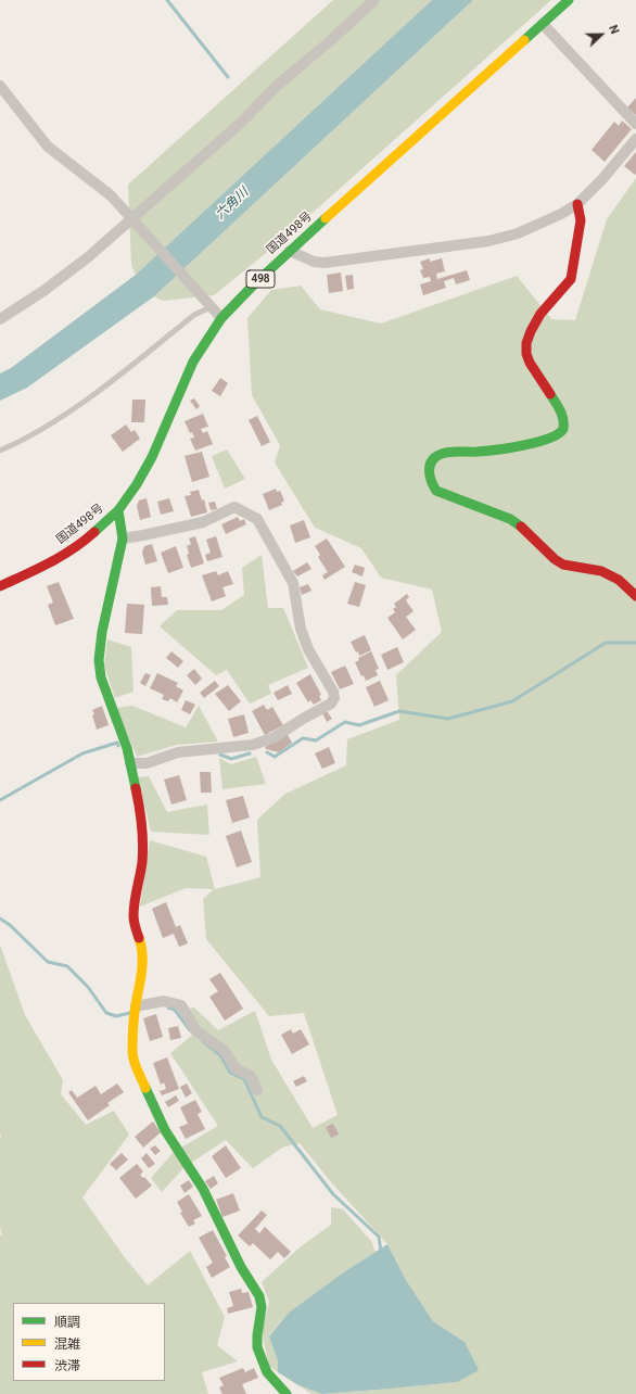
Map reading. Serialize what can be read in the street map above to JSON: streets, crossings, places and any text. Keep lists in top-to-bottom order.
{
  "streets": {
    "main road": ["国道498号", "498"]
  },
  "water": ["六角川"],
  "legend": ["順調", "混雑", "渋滞"],
  "north": "right"
}
